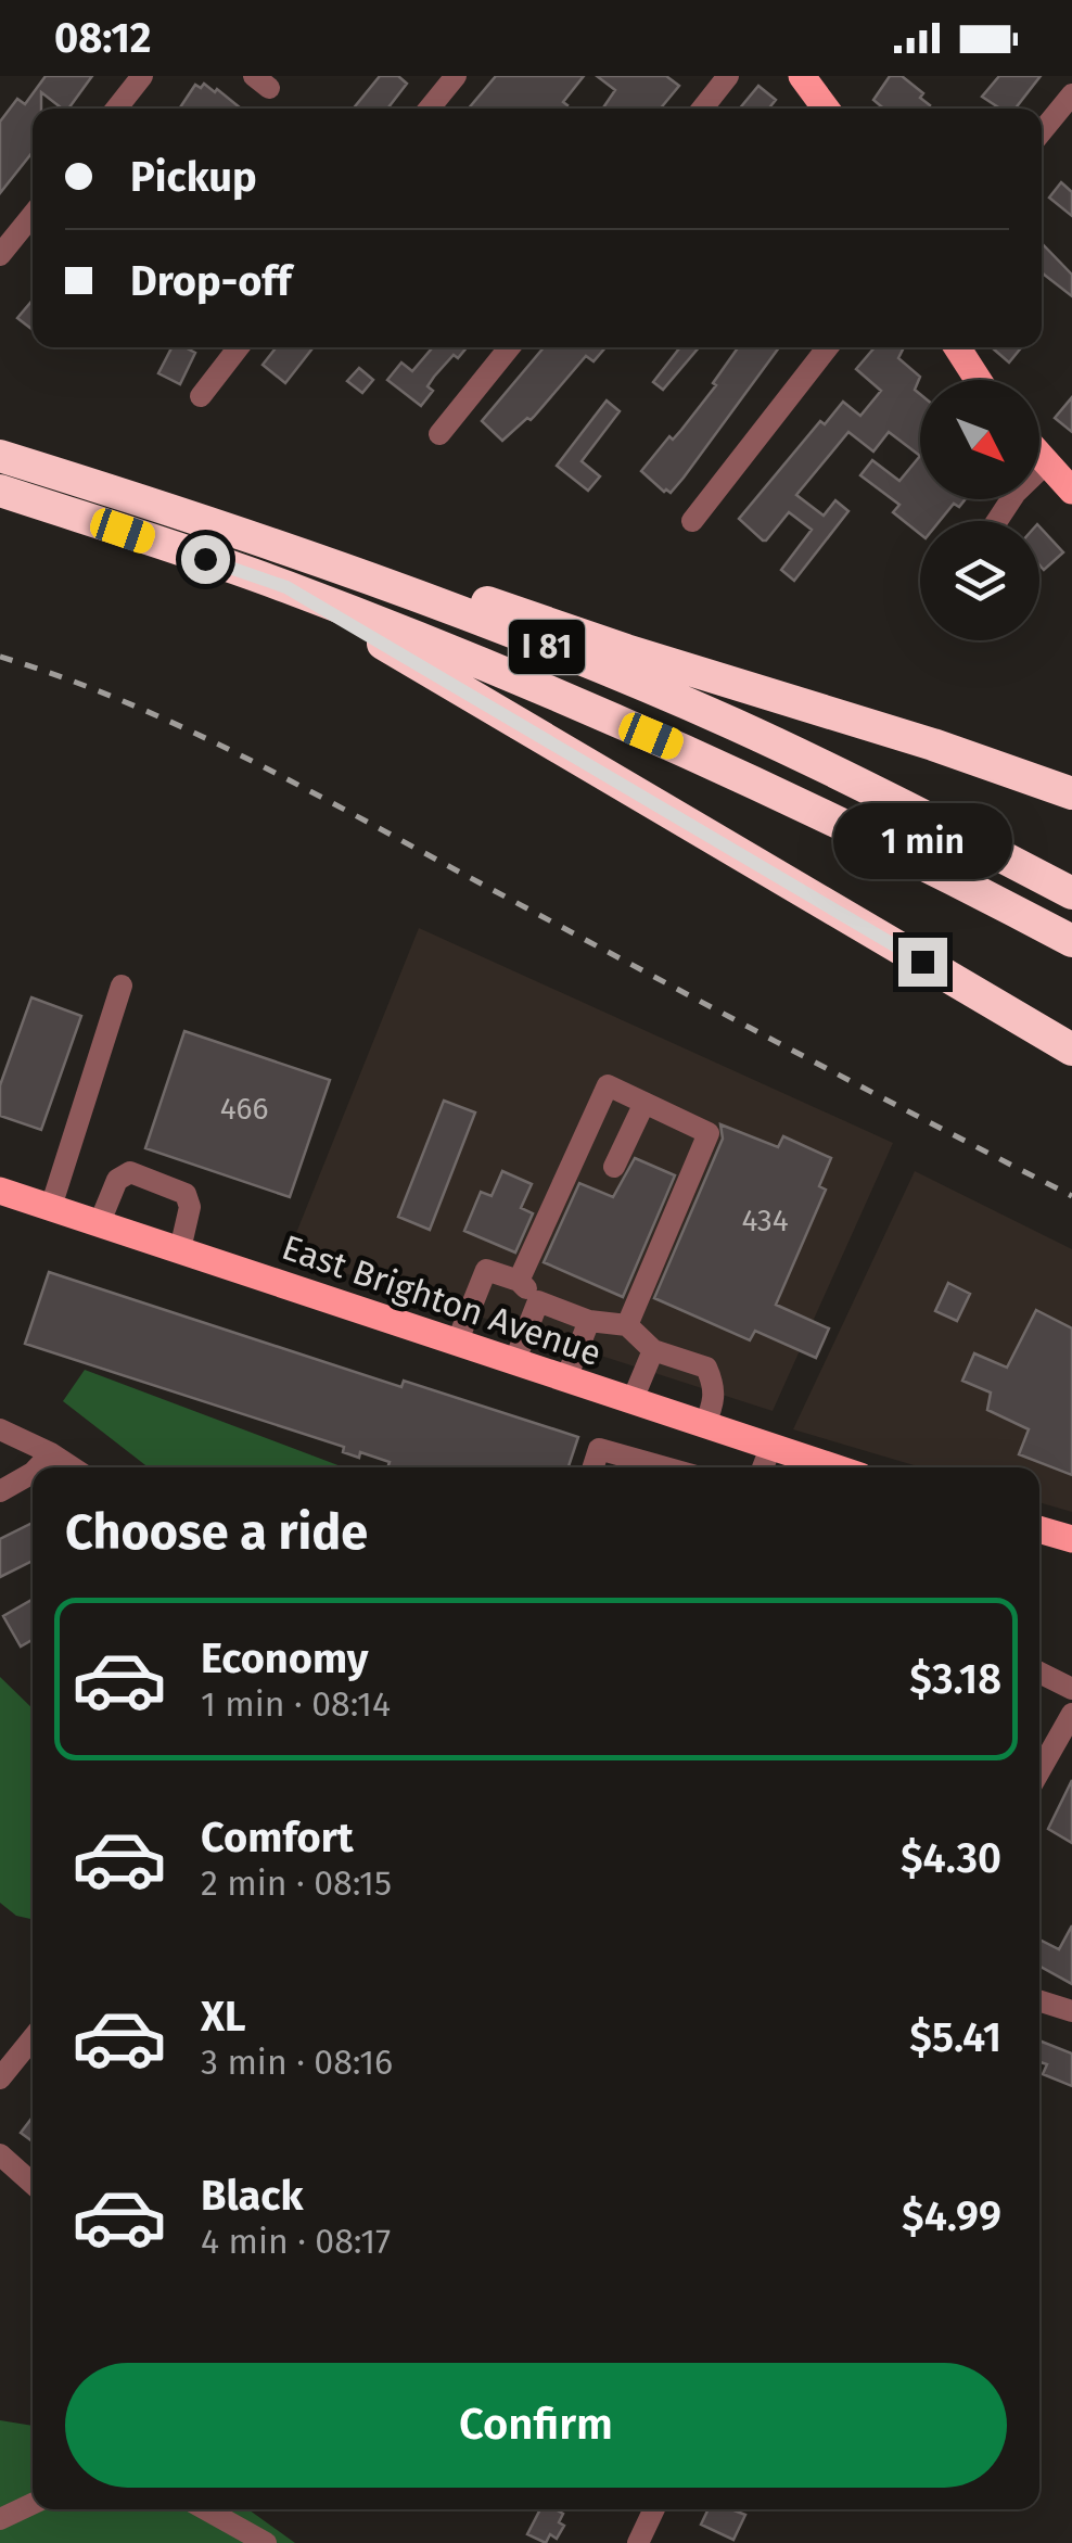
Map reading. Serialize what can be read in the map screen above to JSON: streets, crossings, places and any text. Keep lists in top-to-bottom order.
{
  "streets": {
    "highway": ["I 81"],
    "main road": ["East Brighton Avenue"]
  },
  "house_numbers": ["466", "434"],
  "north": "bottom right",
  "page": {
    "status": "08:12",
    "banner": ["Pickup", "Drop-off"],
    "bubble": "1 min",
    "heading": "Choose a ride",
    "list": [
      {
        "name": "Economy",
        "note": "1 min · 08:14",
        "value": "$3.18"
      },
      {
        "name": "Comfort",
        "note": "2 min · 08:15",
        "value": "$4.30"
      },
      {
        "name": "XL",
        "note": "3 min · 08:16",
        "value": "$5.41"
      },
      {
        "name": "Black",
        "note": "4 min · 08:17",
        "value": "$4.99"
      }
    ],
    "buttons": "Confirm"
  }
}
